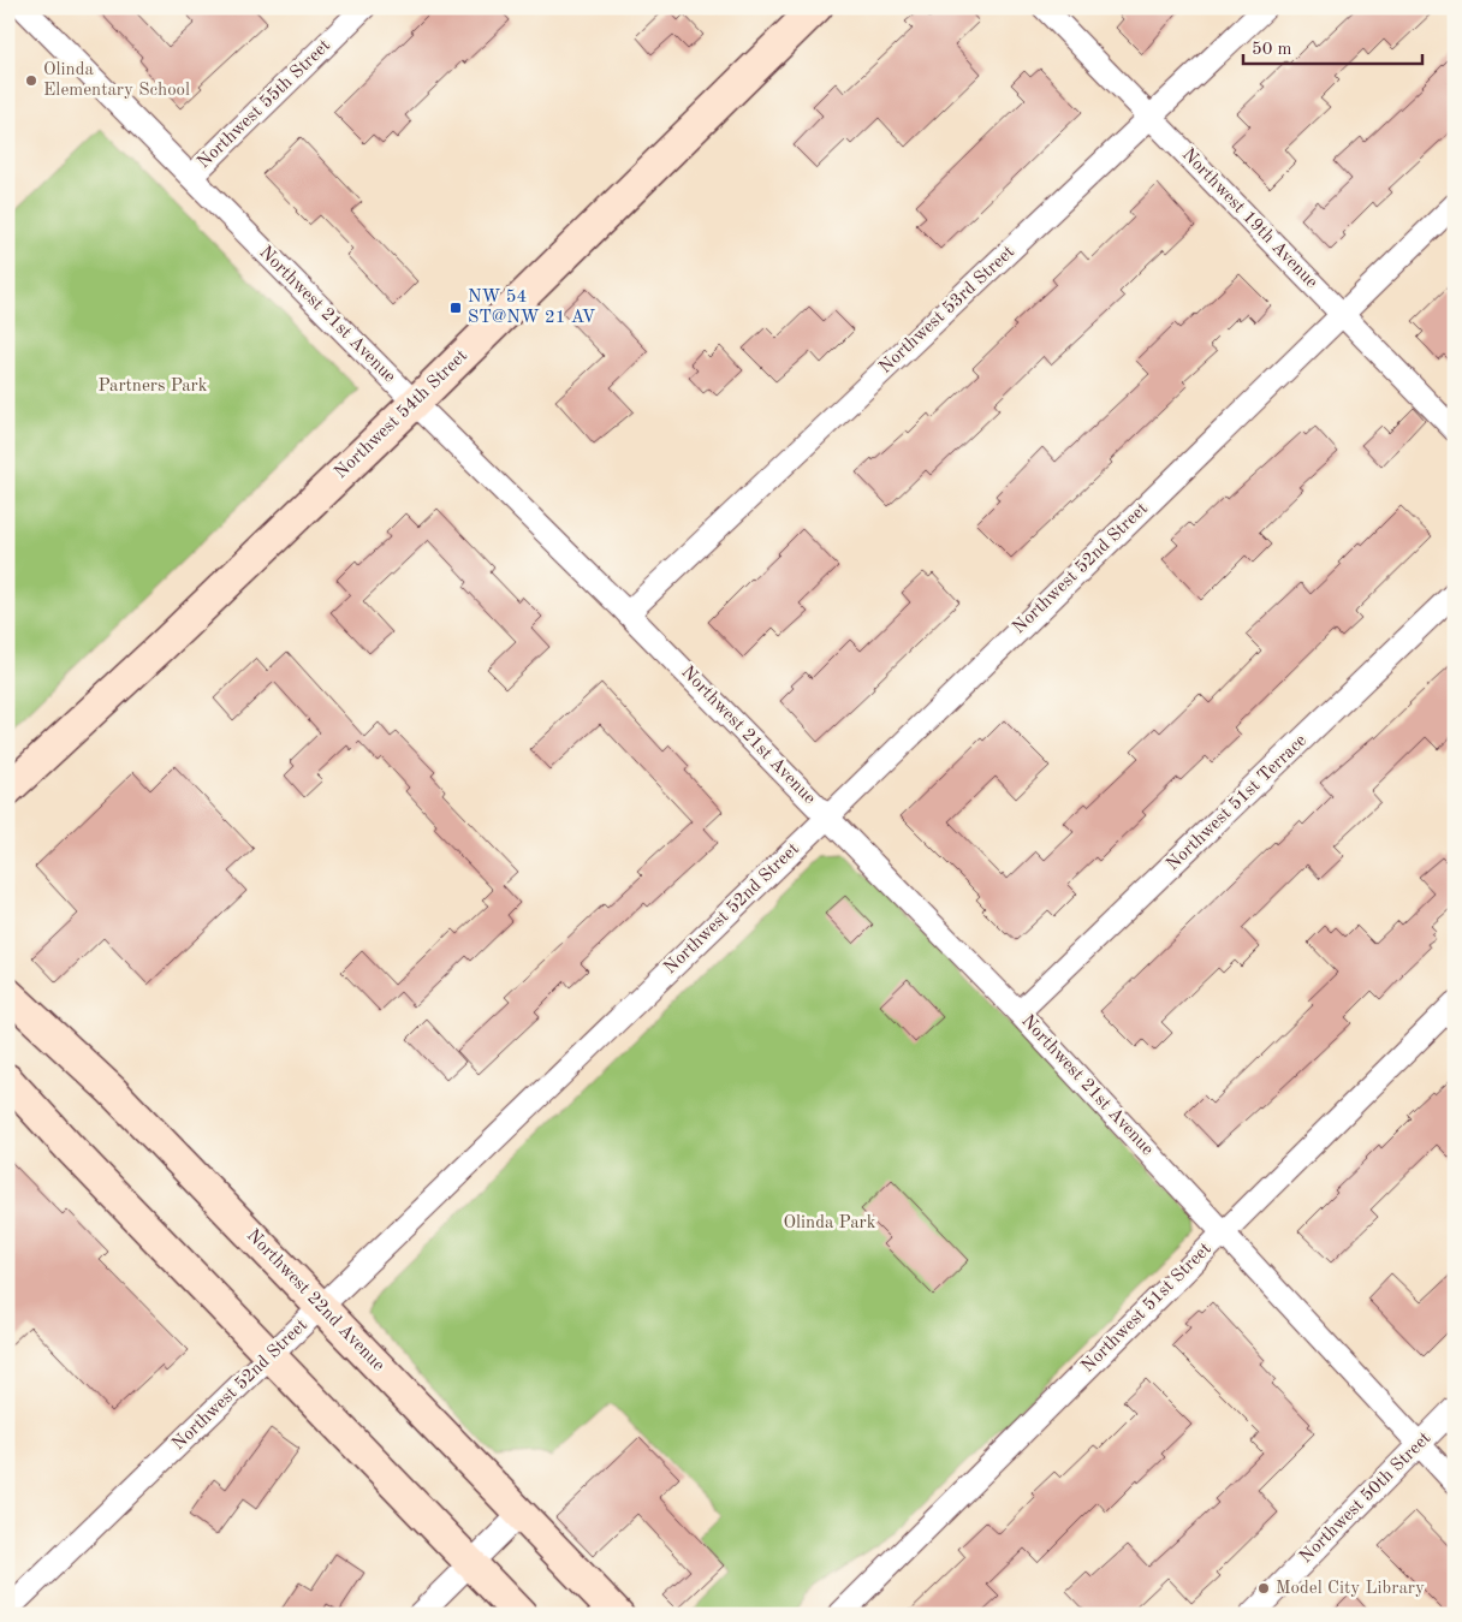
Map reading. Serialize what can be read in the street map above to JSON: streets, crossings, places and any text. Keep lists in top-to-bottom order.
{
  "streets": {
    "main road": ["Northwest 54th Street", "Northwest 22nd Avenue"],
    "street": [
      "Northwest 55th Street",
      "Northwest 19th Avenue",
      "Northwest 53rd Street",
      "Northwest 21st Avenue",
      "Northwest 52nd Street",
      "Northwest 51st Terrace",
      "Northwest 51st Street",
      "Northwest 50th Street"
    ]
  },
  "crossings": [
    ["Northwest 55th Street", "Northwest 21st Avenue"],
    ["Northwest 19th Avenue", "Northwest 53rd Street"],
    ["Northwest 19th Avenue", "Northwest 52nd Street"],
    ["Northwest 53rd Street", "Northwest 21st Avenue"],
    ["Northwest 21st Avenue", "Northwest 54th Street"],
    ["Northwest 21st Avenue", "Northwest 52nd Street"],
    ["Northwest 21st Avenue", "Northwest 51st Terrace"],
    ["Northwest 21st Avenue", "Northwest 51st Street"],
    ["Northwest 21st Avenue", "Northwest 50th Street"],
    ["Northwest 52nd Street", "Northwest 22nd Avenue"]
  ],
  "parks": ["Partners Park", "Olinda Park"],
  "places": {
    "other": ["Olinda Elementary School", "Model City Library"],
    "transit": ["NW 54 ST@NW 21 AV"]
  },
  "scale_bar": "50 m"
}
